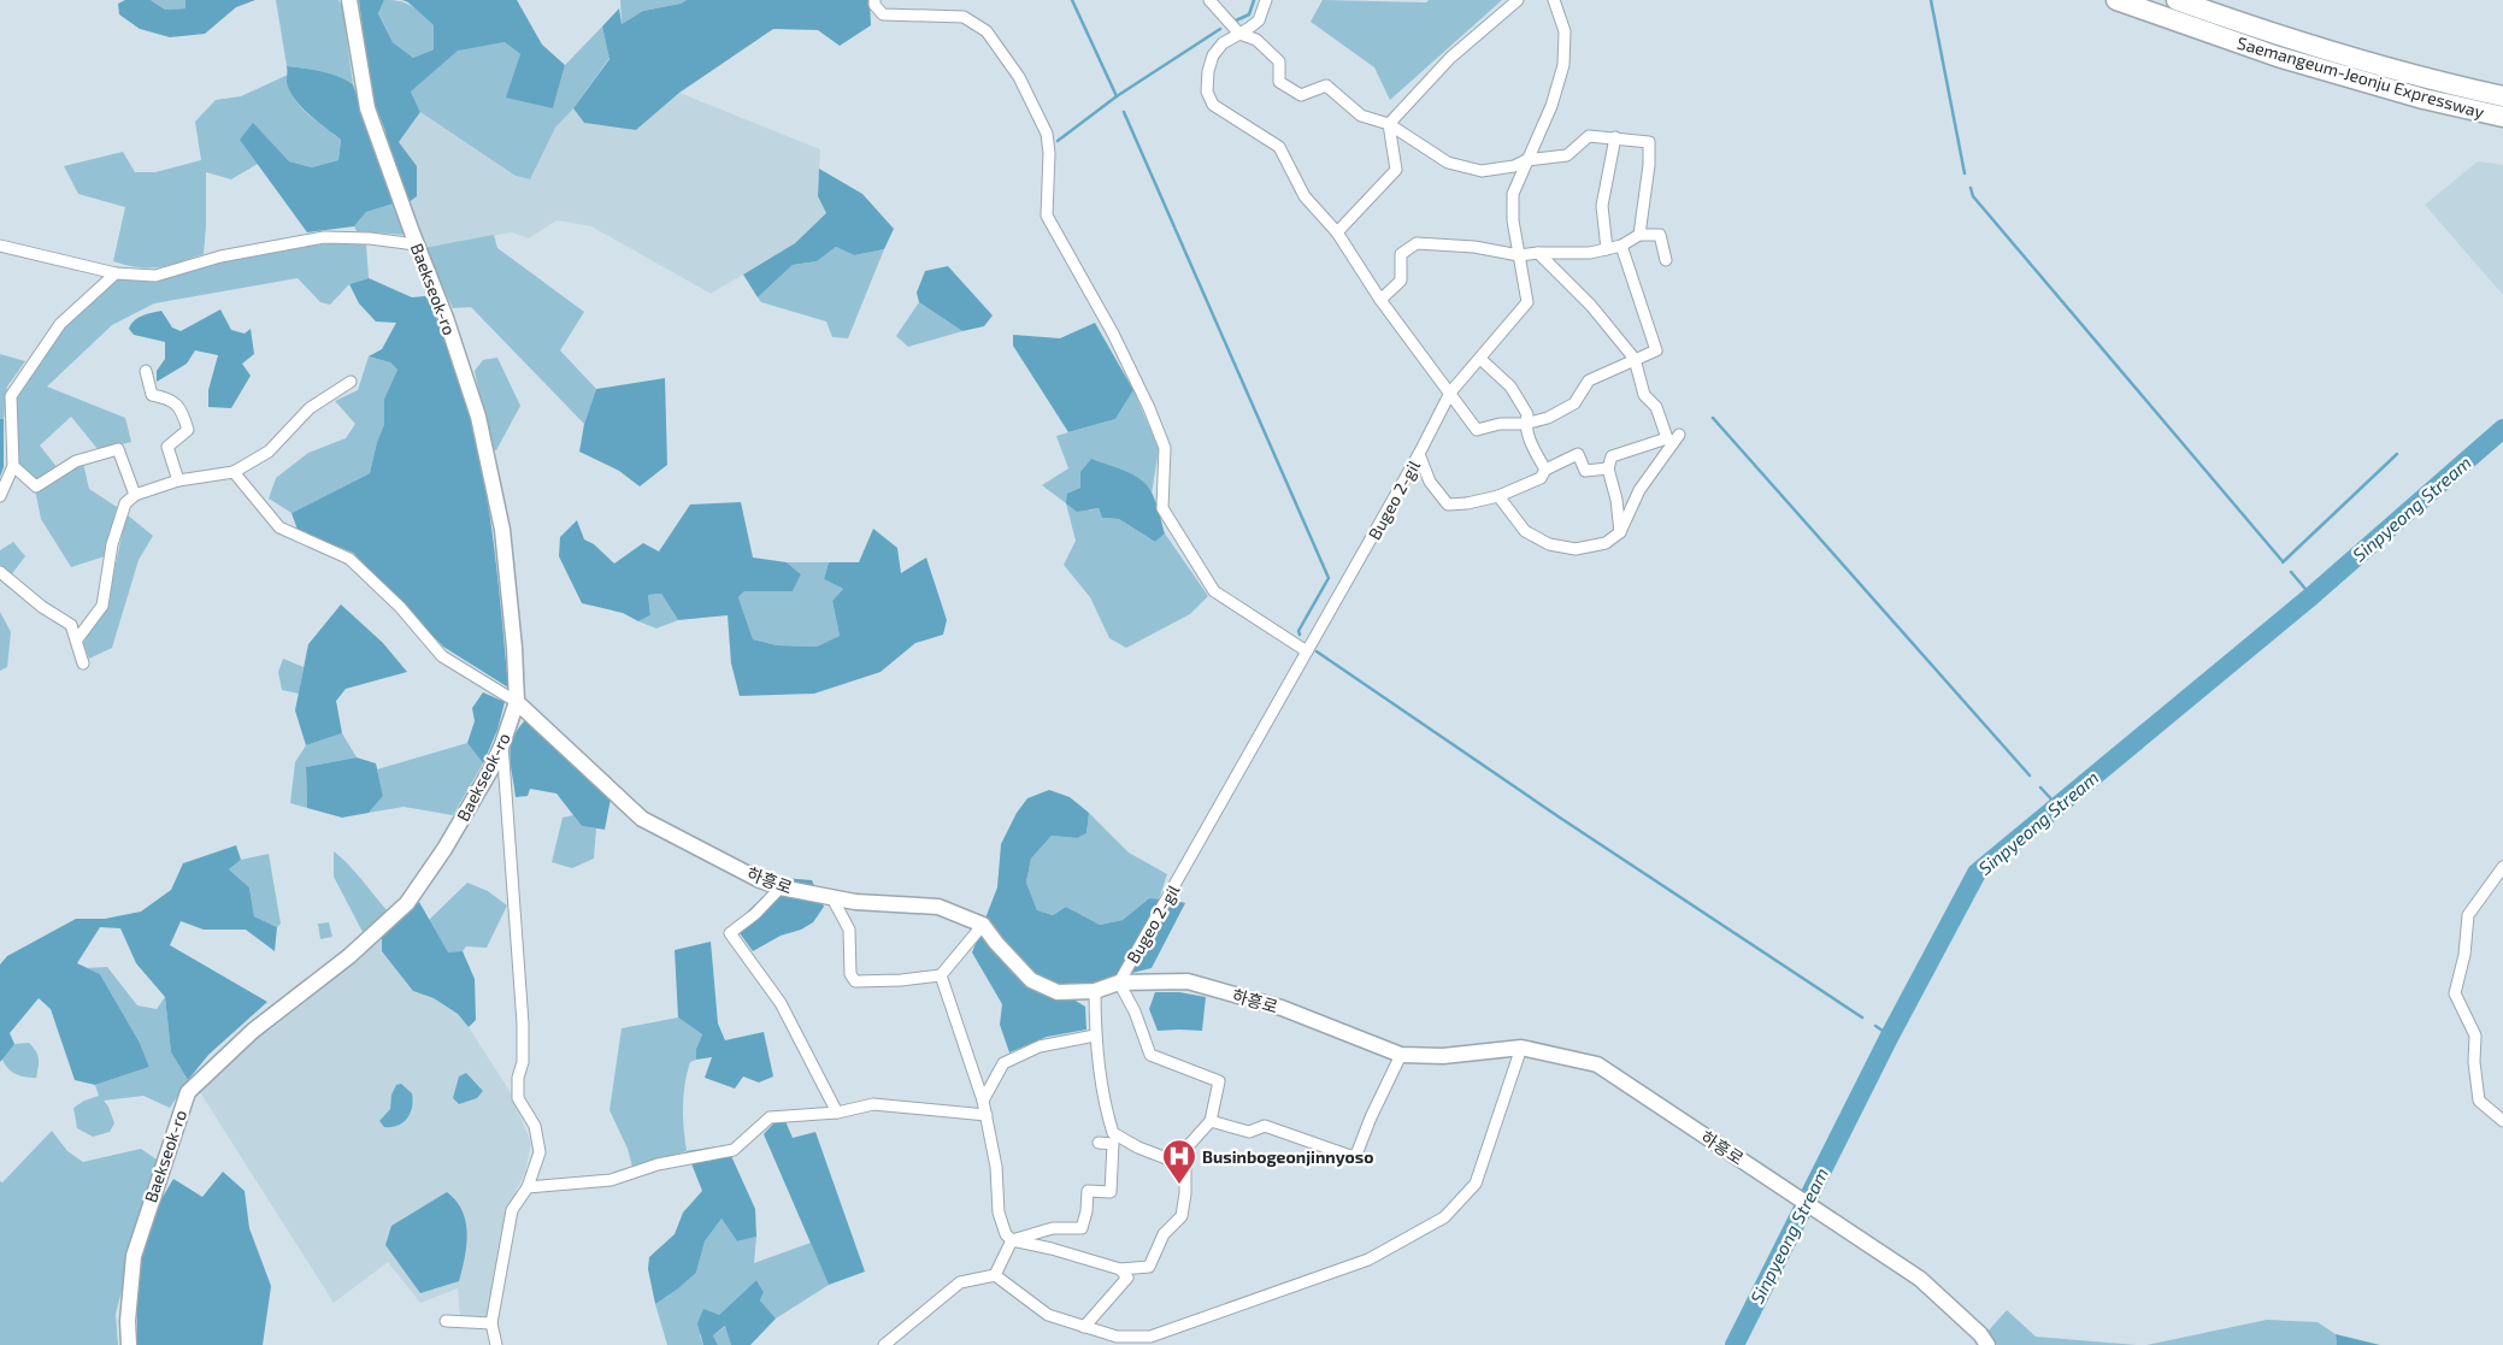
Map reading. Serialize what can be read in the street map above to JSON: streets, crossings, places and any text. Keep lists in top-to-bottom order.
{
  "streets": {
    "highway": ["Saemangeum-Jeonju Expressway"],
    "street": ["Baekseok-ro", "Bugeo 2-gil", "하흥로"]
  },
  "crossings": [
    ["Baekseok-ro", "하흥로"],
    ["Bugeo 2-gil", "하흥로"]
  ],
  "water": ["Sinpyeong Stream"],
  "places": {
    "hospital": ["Businbogeonjinnyoso"]
  }
}
